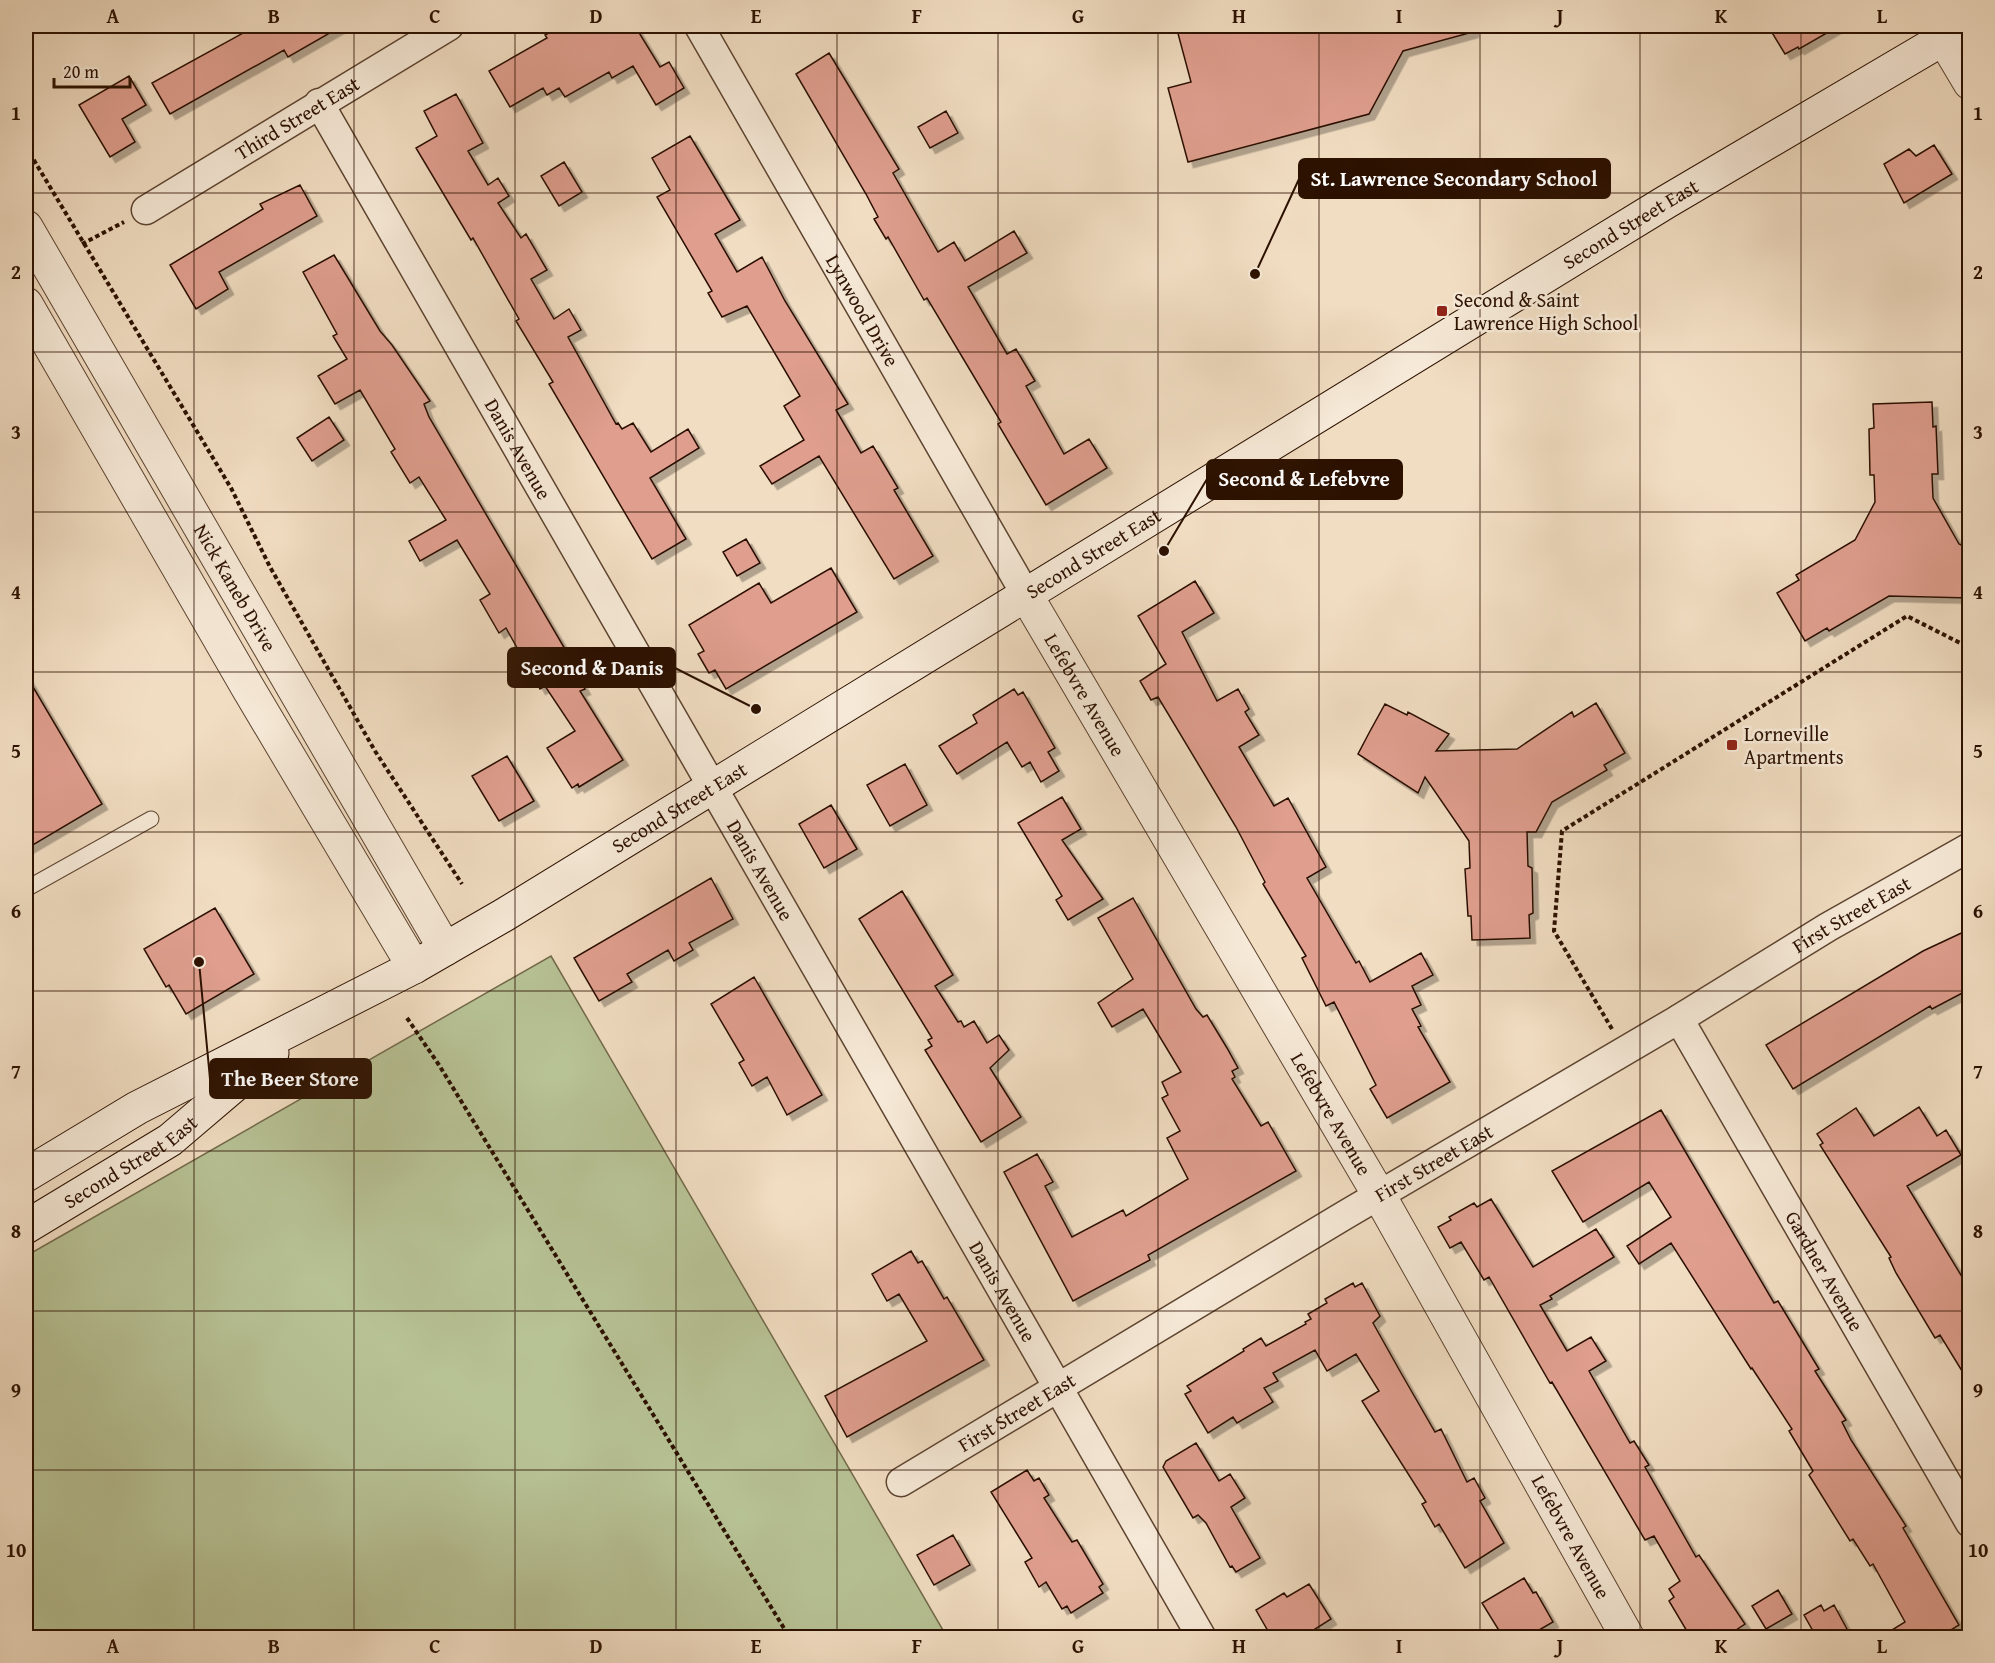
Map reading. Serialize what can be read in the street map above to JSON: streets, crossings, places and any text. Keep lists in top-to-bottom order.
{
  "streets": {
    "street": [
      "Third Street East",
      "Second Street East",
      "Lynwood Drive",
      "Danis Avenue",
      "Nick Kaneb Drive",
      "Lefebvre Avenue",
      "First Street East",
      "Gardner Avenue"
    ]
  },
  "crossings": [
    ["Third Street East", "Danis Avenue"],
    ["Second Street East", "Lynwood Drive"],
    ["Second Street East", "Danis Avenue"],
    ["Second Street East", "Nick Kaneb Drive"],
    ["Second Street East", "Lefebvre Avenue"],
    ["Lynwood Drive", "Lefebvre Avenue"],
    ["Danis Avenue", "First Street East"],
    ["Lefebvre Avenue", "First Street East"],
    ["First Street East", "Gardner Avenue"]
  ],
  "places": {
    "other": [
      "St. Lawrence Secondary School",
      "Second & Lefebvre",
      "Second & Danis",
      "The Beer Store"
    ],
    "transit": ["Second & Saint Lawrence High School", "Lorneville Apartments"]
  },
  "scale_bar": "20 m",
  "grid": {
    "columns": [
      "A",
      "B",
      "C",
      "D",
      "E",
      "F",
      "G",
      "H",
      "I",
      "J",
      "K",
      "L"
    ],
    "rows": [
      "1",
      "2",
      "3",
      "4",
      "5",
      "6",
      "7",
      "8",
      "9",
      "10"
    ]
  }
}
